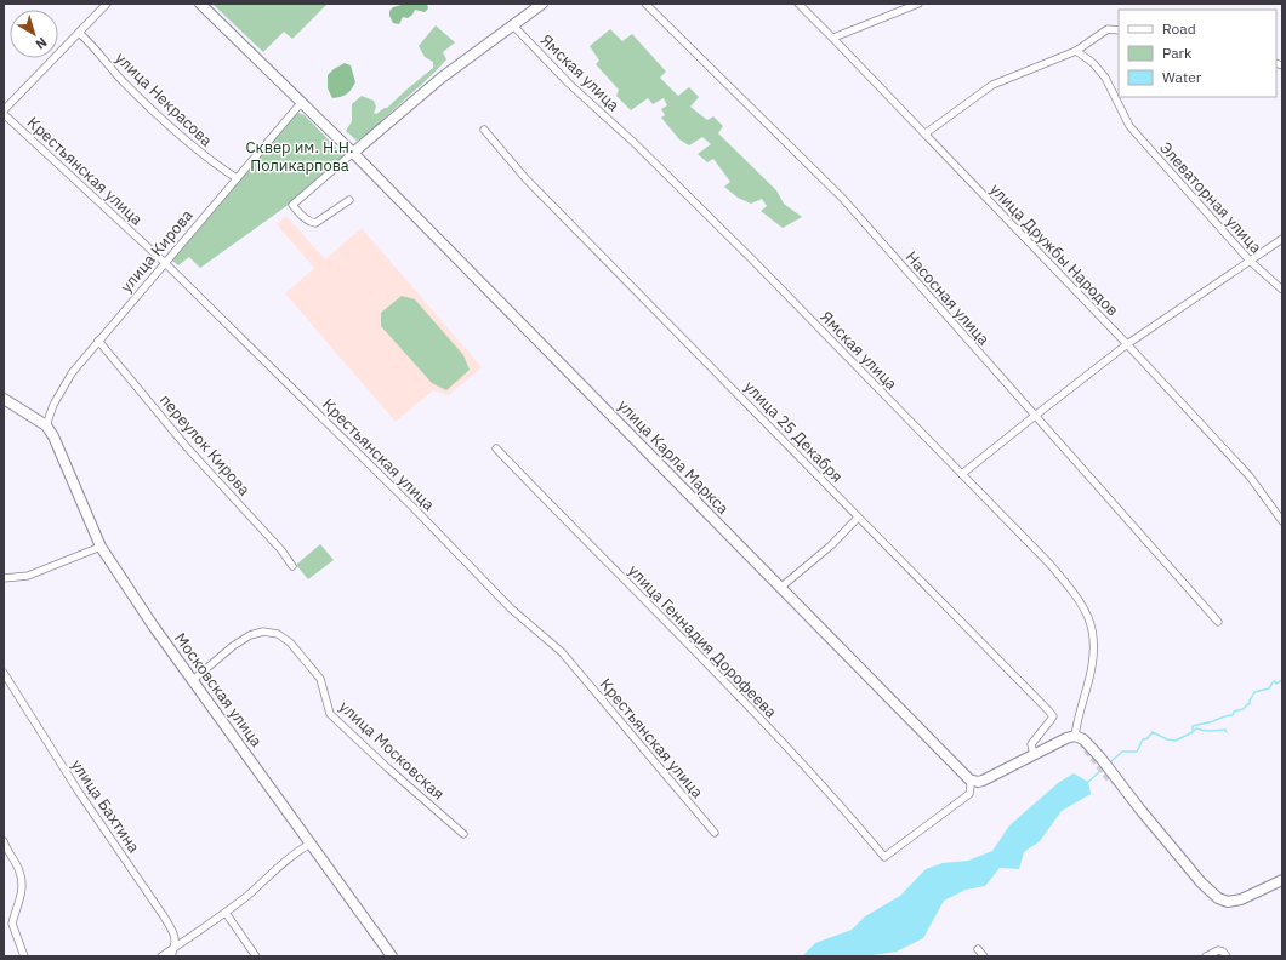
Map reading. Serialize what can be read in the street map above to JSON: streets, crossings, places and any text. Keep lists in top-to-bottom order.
{
  "streets": {
    "street": [
      "Ямская улица",
      "улица Некрасова",
      "Крестьянская улица",
      "Элеваторная улица",
      "улица Дружбы Народов",
      "улица Кирова",
      "Насосная улица",
      "улица 25 Декабря",
      "переулок Кирова",
      "улица Карла Маркса",
      "улица Геннадия Дорофеева",
      "Московская улица",
      "улица Московская",
      "улица Бахтина"
    ]
  },
  "crossings": [
    ["улица Некрасова", "улица Кирова"],
    ["Крестьянская улица", "улица Кирова"],
    ["улица Кирова", "переулок Кирова"],
    ["улица Кирова", "улица Карла Маркса"],
    ["улица Кирова", "Московская улица"],
    ["улица Карла Маркса", "улица Геннадия Дорофеева"],
    ["Московская улица", "улица Московская"]
  ],
  "parks": ["Сквер им. Н.Н. Поликарпова"],
  "legend": ["Road", "Park", "Water"],
  "north": "bottom right"
}
